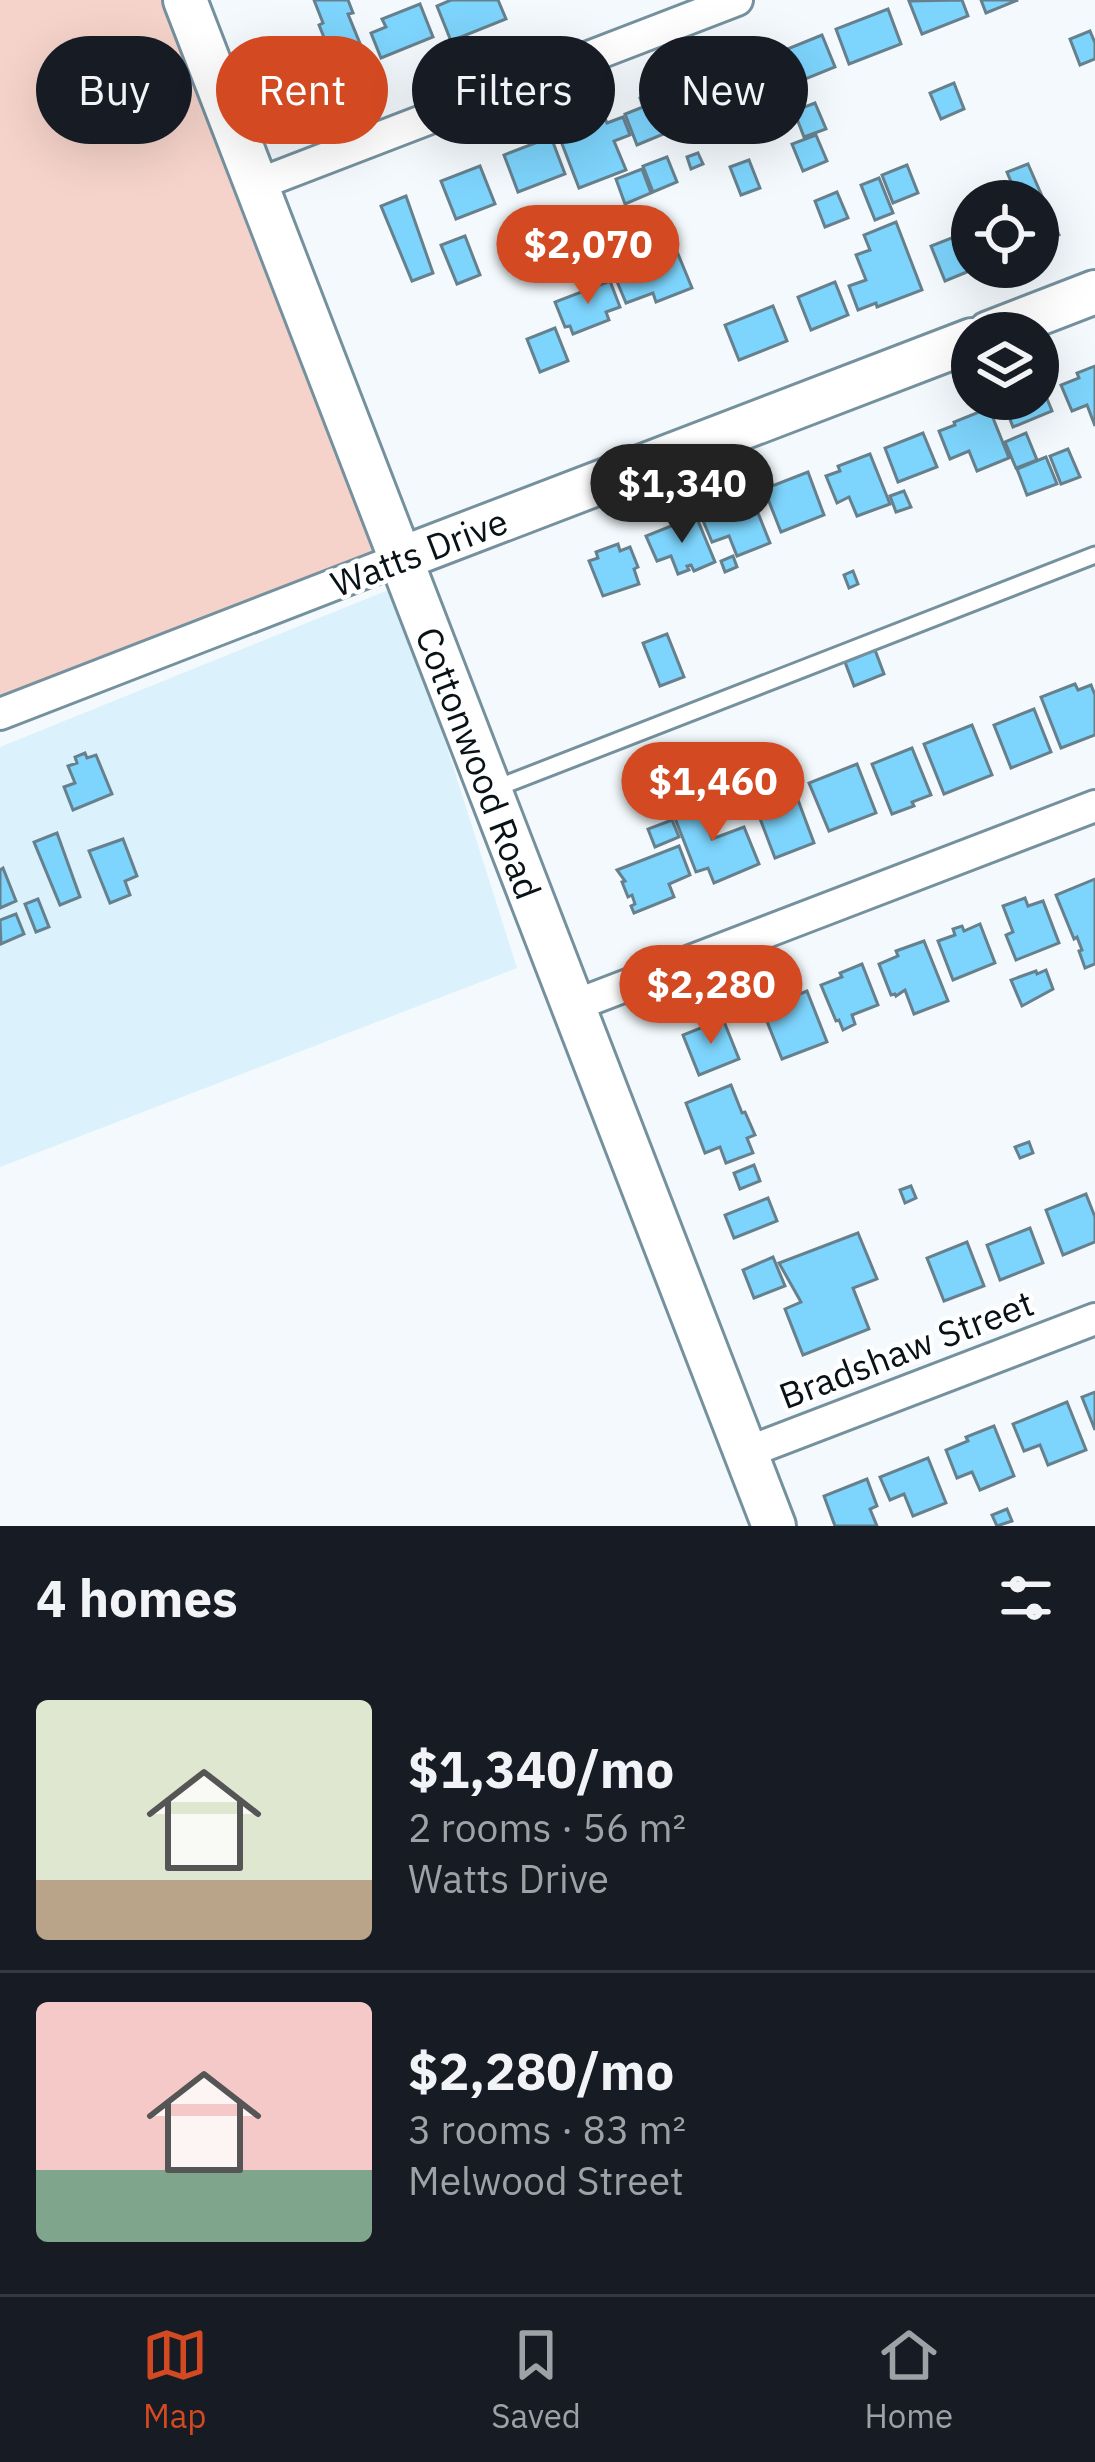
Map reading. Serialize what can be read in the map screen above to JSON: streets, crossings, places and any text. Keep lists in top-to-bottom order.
{
  "streets": {
    "street": ["Watts Drive", "Cottonwood Road", "Bradshaw Street"]
  },
  "crossings": [
    ["Watts Drive", "Cottonwood Road"],
    ["Cottonwood Road", "Bradshaw Street"]
  ],
  "page": {
    "chip": [
      "Buy",
      "Rent",
      "Filters",
      "New"
    ],
    "price": [
      "$2,070",
      "$1,340",
      "$1,460",
      "$2,280"
    ],
    "heading": "4 homes",
    "list": [
      {
        "name": "$1,340/mo",
        "note": "2 rooms · 56 m² · Watts Drive"
      },
      {
        "name": "$2,280/mo",
        "note": "3 rooms · 83 m² · Melwood Street"
      }
    ],
    "tabs": ["Map", "Saved", "Home"]
  }
}
